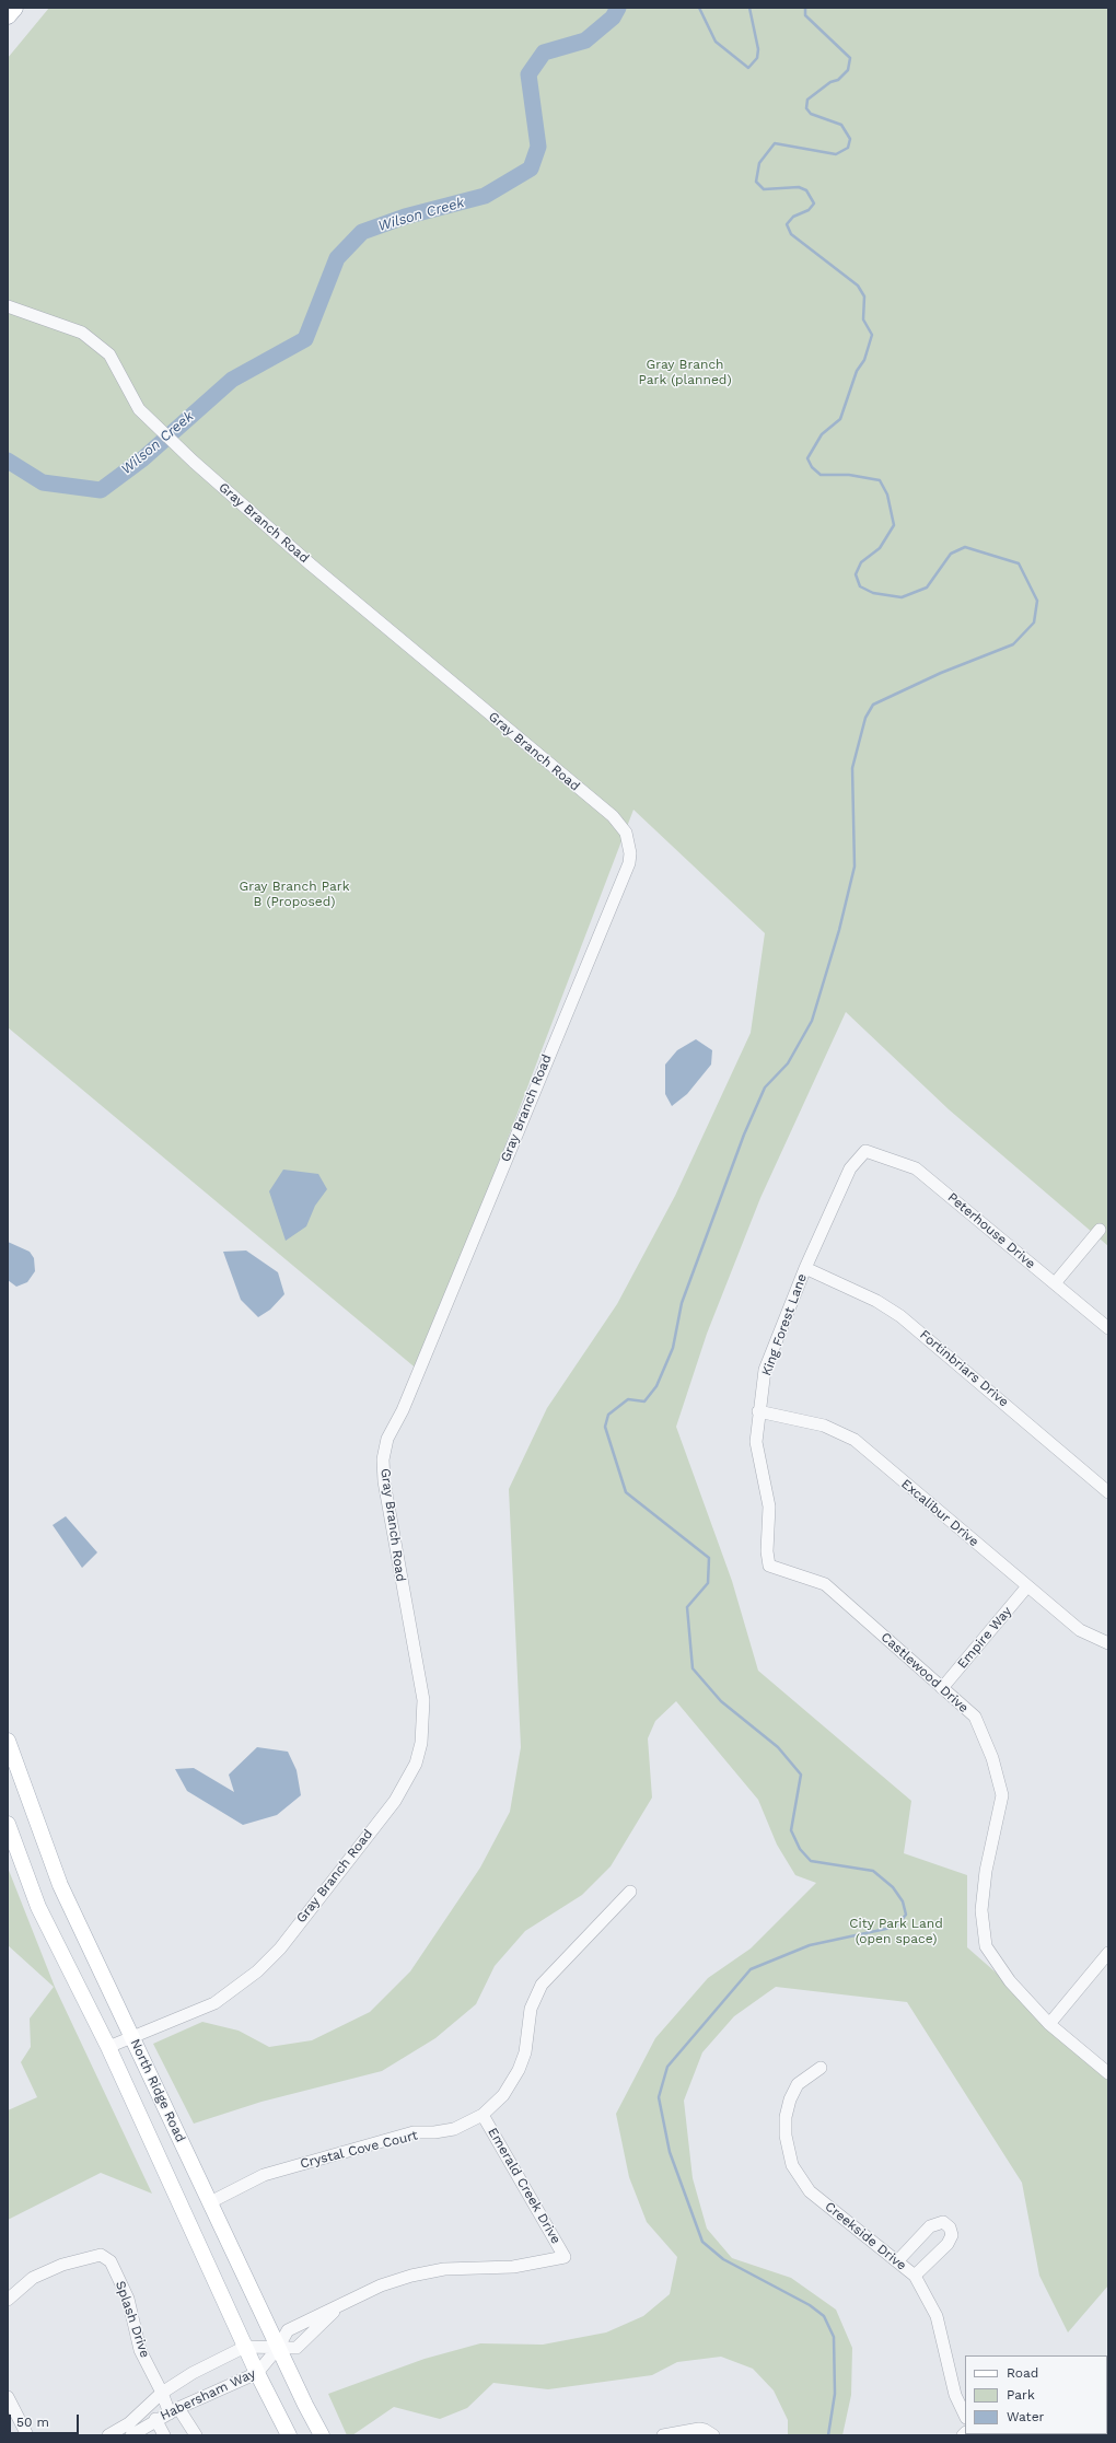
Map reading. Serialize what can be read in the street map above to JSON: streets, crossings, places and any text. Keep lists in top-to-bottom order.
{
  "streets": {
    "main road": ["North Ridge Road"],
    "street": [
      "Gray Branch Road",
      "Peterhouse Drive",
      "King Forest Lane",
      "Fortinbriars Drive",
      "Excalibur Drive",
      "Empire Way",
      "Castlewood Drive",
      "Crystal Cove Court",
      "Emerald Creek Drive",
      "Creekside Drive",
      "Splash Drive",
      "Habersham Way"
    ]
  },
  "crossings": [
    ["Gray Branch Road", "North Ridge Road"],
    ["Peterhouse Drive", "King Forest Lane"],
    ["King Forest Lane", "Fortinbriars Drive"],
    ["King Forest Lane", "Excalibur Drive"],
    ["King Forest Lane", "Castlewood Drive"],
    ["Excalibur Drive", "Empire Way"],
    ["Empire Way", "Castlewood Drive"],
    ["North Ridge Road", "Crystal Cove Court"],
    ["North Ridge Road", "Habersham Way"],
    ["Crystal Cove Court", "Emerald Creek Drive"],
    ["Emerald Creek Drive", "Habersham Way"],
    ["Splash Drive", "Habersham Way"]
  ],
  "water": ["Wilson Creek"],
  "parks": ["Gray Branch Park (planned)", "Gray Branch Park B (Proposed)", "City Park Land (open space)"],
  "legend": ["Road", "Park", "Water"],
  "scale_bar": "50 m"
}
